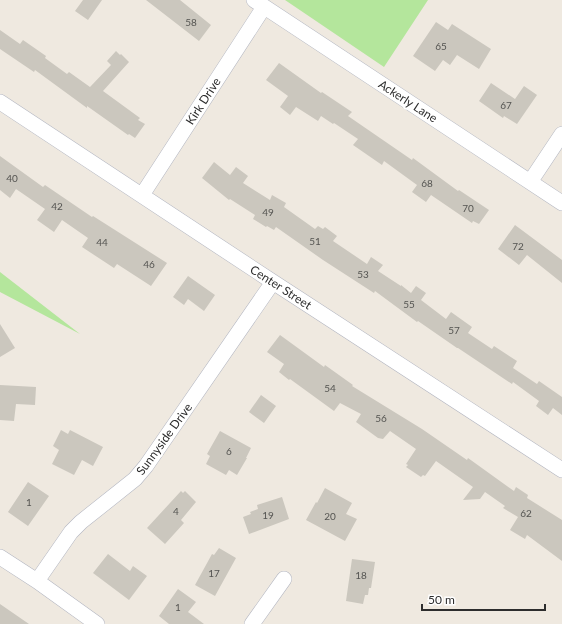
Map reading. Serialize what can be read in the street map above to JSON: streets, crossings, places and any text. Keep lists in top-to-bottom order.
{
  "streets": {
    "street": [
      "Kirk Drive",
      "Ackerly Lane",
      "Center Street",
      "Sunnyside Drive"
    ]
  },
  "crossings": [
    ["Kirk Drive", "Ackerly Lane"],
    ["Kirk Drive", "Center Street"],
    ["Center Street", "Sunnyside Drive"]
  ],
  "house_numbers": [
    "58",
    "65",
    "67",
    "40",
    "68",
    "42",
    "70",
    "49",
    "51",
    "44",
    "72",
    "46",
    "53",
    "55",
    "57",
    "54",
    "56",
    "6",
    "1",
    "4",
    "62",
    "19",
    "20",
    "17",
    "18",
    "1"
  ],
  "scale_bar": "50 m"
}
